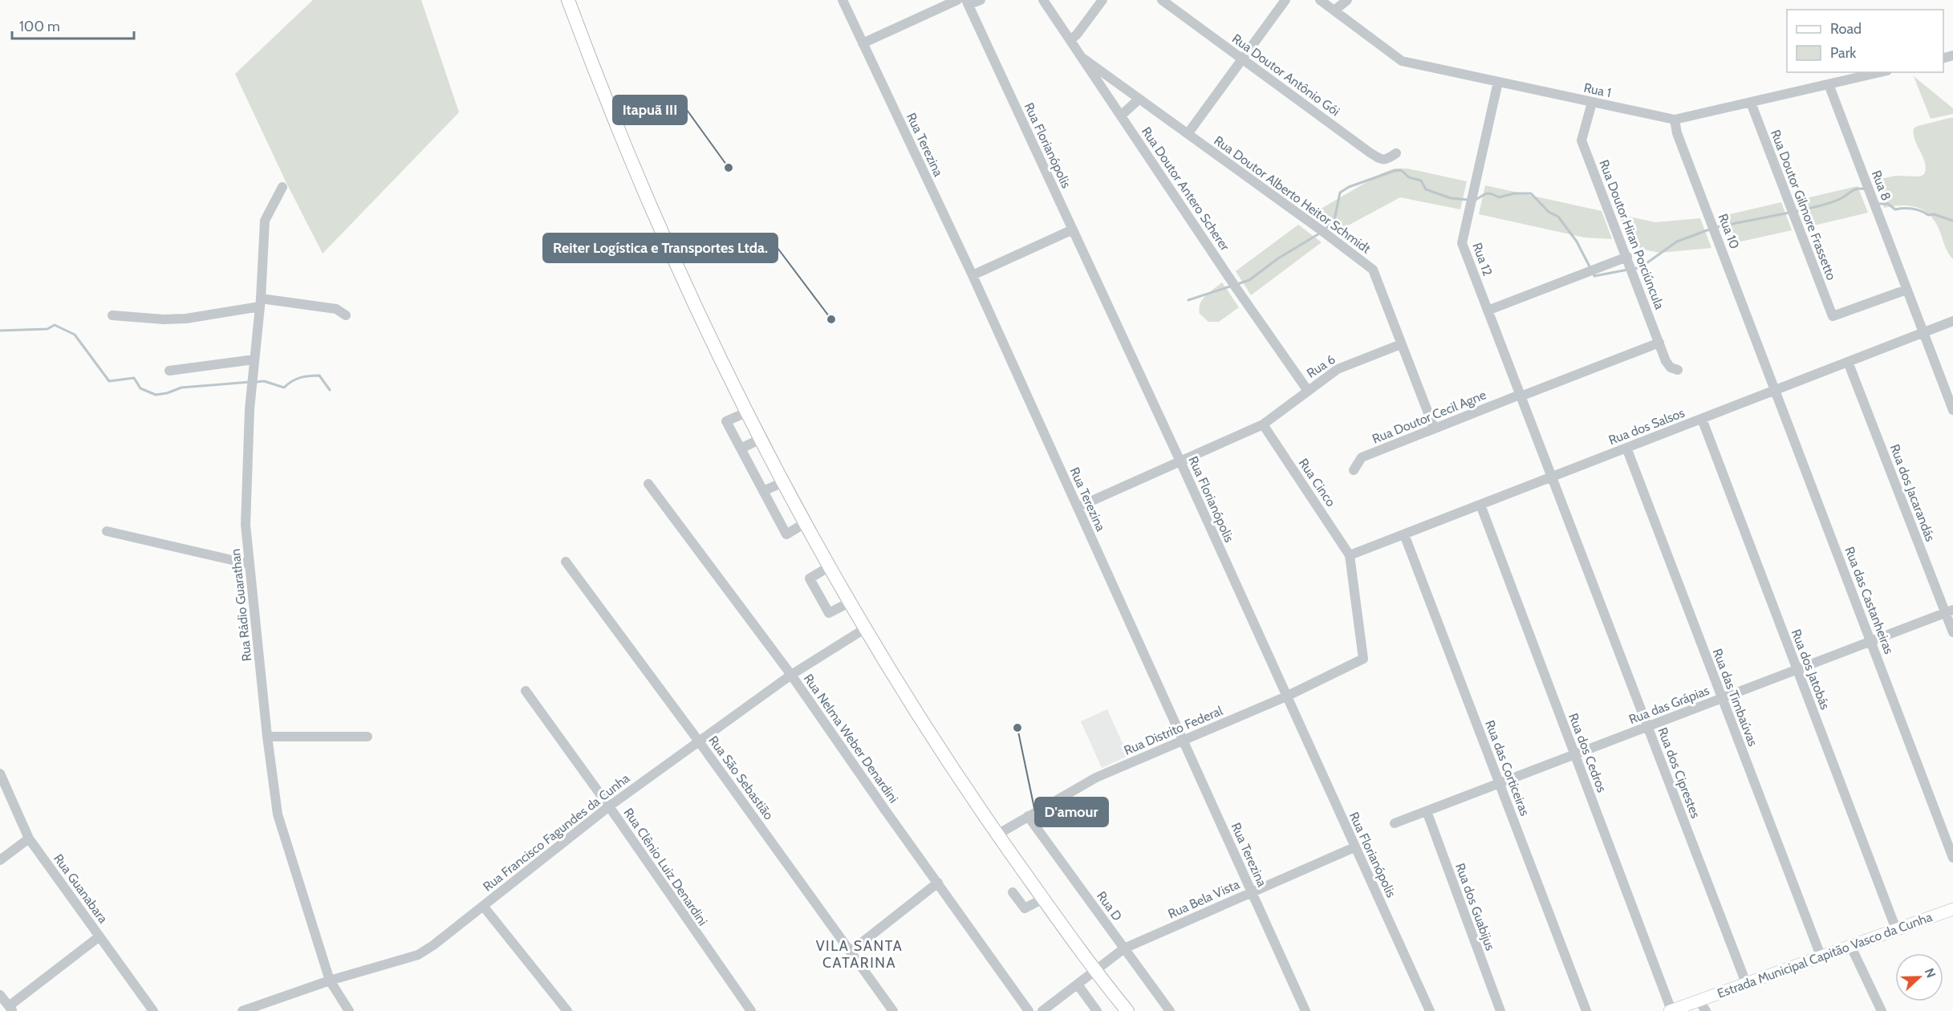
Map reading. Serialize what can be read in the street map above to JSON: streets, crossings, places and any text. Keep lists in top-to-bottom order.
{
  "streets": {
    "main road": ["Estrada Municipal Capitão Vasco da Cunha"],
    "street": [
      "Rua Doutor Antônio Gói",
      "Rua 1",
      "Rua Terezina",
      "Rua Florianópolis",
      "Rua 8",
      "Rua Doutor Antero Scherer",
      "Rua Doutor Alberto Heitor Schmidt",
      "Rua Doutor Gilmore Frassetto",
      "Rua 10",
      "Rua Doutor Hiran Porciúncula",
      "Rua 12",
      "Rua 6",
      "Rua Doutor Cecil Agne",
      "Rua dos Salsos",
      "Rua Cinco",
      "Rua dos Jacarandás",
      "Rua das Castanheiras",
      "Rua Rádio Guarathan",
      "Rua dos Jatobás",
      "Rua das Timbaúvas",
      "Rua das Grápias",
      "Rua Distrito Federal",
      "Rua Nelma Weber Denardini",
      "Rua dos Cedros",
      "Rua das Corticeiras",
      "Rua dos Ciprestes",
      "Rua São Sebastião",
      "Rua Francisco Fagundes da Cunha",
      "Rua Clênio Luiz Denardini",
      "Rua Guanabara",
      "Rua Bela Vista",
      "Rua D",
      "Rua dos Guabijus"
    ]
  },
  "crossings": [
    ["Rua 1", "Rua 8"],
    ["Rua 1", "Rua Doutor Gilmore Frassetto"],
    ["Rua 1", "Rua 10"],
    ["Rua 1", "Rua Doutor Hiran Porciúncula"],
    ["Rua 1", "Rua 12"],
    ["Rua Terezina", "Rua 6"],
    ["Rua Terezina", "Rua Distrito Federal"],
    ["Rua Terezina", "Rua Bela Vista"],
    ["Rua Florianópolis", "Rua 6"],
    ["Rua Florianópolis", "Rua Distrito Federal"],
    ["Rua Florianópolis", "Rua Bela Vista"],
    ["Rua 8", "Rua Doutor Gilmore Frassetto"],
    ["Rua 8", "Rua dos Salsos"],
    ["Rua Doutor Antero Scherer", "Rua Doutor Alberto Heitor Schmidt"],
    ["Rua Doutor Antero Scherer", "Rua 6"],
    ["Rua Doutor Alberto Heitor Schmidt", "Rua 6"],
    ["Rua Doutor Alberto Heitor Schmidt", "Rua Doutor Cecil Agne"],
    ["Rua 10", "Rua das Castanheiras"],
    ["Rua Doutor Hiran Porciúncula", "Rua Doutor Cecil Agne"],
    ["Rua 12", "Rua Doutor Cecil Agne"],
    ["Rua 12", "Rua dos Ciprestes"],
    ["Rua 6", "Rua Cinco"],
    ["Rua dos Salsos", "Rua Cinco"],
    ["Rua dos Salsos", "Rua dos Jacarandás"],
    ["Rua dos Salsos", "Rua das Castanheiras"],
    ["Rua dos Salsos", "Rua dos Jatobás"],
    ["Rua dos Salsos", "Rua das Timbaúvas"],
    ["Rua dos Salsos", "Rua Distrito Federal"],
    ["Rua dos Salsos", "Rua dos Cedros"],
    ["Rua dos Salsos", "Rua das Corticeiras"],
    ["Rua dos Salsos", "Rua dos Ciprestes"],
    ["Rua Cinco", "Rua Distrito Federal"],
    ["Rua dos Jacarandás", "Rua das Grápias"],
    ["Rua das Castanheiras", "Rua das Grápias"],
    ["Rua Rádio Guarathan", "Rua Francisco Fagundes da Cunha"],
    ["Rua dos Jatobás", "Rua das Grápias"],
    ["Rua dos Jatobás", "Estrada Municipal Capitão Vasco da Cunha"],
    ["Rua das Timbaúvas", "Rua das Grápias"],
    ["Rua das Timbaúvas", "Estrada Municipal Capitão Vasco da Cunha"],
    ["Rua das Grápias", "Rua dos Cedros"],
    ["Rua das Grápias", "Rua das Corticeiras"],
    ["Rua das Grápias", "Rua dos Ciprestes"],
    ["Rua das Grápias", "Rua dos Guabijus"],
    ["Rua Distrito Federal", "Rua D"],
    ["Rua Nelma Weber Denardini", "Rua Francisco Fagundes da Cunha"],
    ["Rua dos Cedros", "Estrada Municipal Capitão Vasco da Cunha"],
    ["Rua dos Ciprestes", "Estrada Municipal Capitão Vasco da Cunha"],
    ["Rua São Sebastião", "Rua Francisco Fagundes da Cunha"],
    ["Rua Francisco Fagundes da Cunha", "Rua Clênio Luiz Denardini"],
    ["Rua Bela Vista", "Rua D"]
  ],
  "districts": ["VILA SANTA CATARINA"],
  "places": ["Itapuã III", "Reiter Logística e Transportes Ltda.", "D'amour"],
  "legend": ["Road", "Park"],
  "scale_bar": "100 m",
  "north": "right"
}
